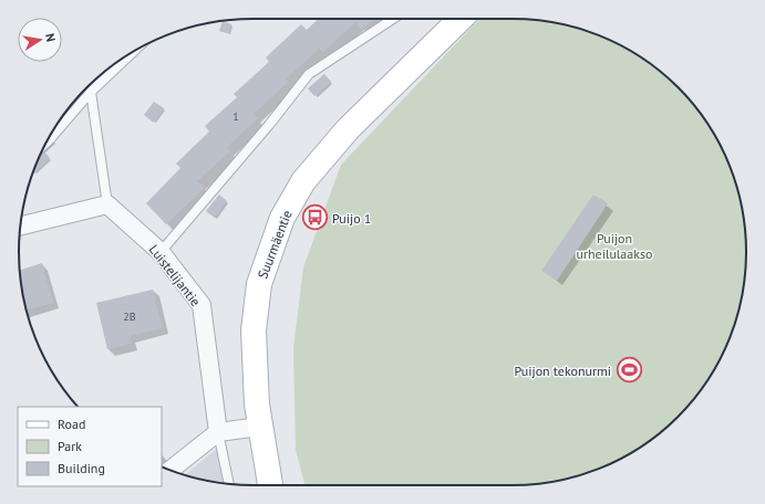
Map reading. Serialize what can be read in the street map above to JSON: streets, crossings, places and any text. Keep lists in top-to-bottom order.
{
  "streets": {
    "main road": ["Suurmäentie"],
    "street": ["Luistelijantie"]
  },
  "parks": ["Puijon urheilulaakso"],
  "places": {
    "bus stop": ["Puijo 1"],
    "sports": ["Puijon tekonurmi"]
  },
  "house_numbers": ["1", "2B"],
  "legend": ["Road", "Park", "Building"],
  "north": "right"
}
